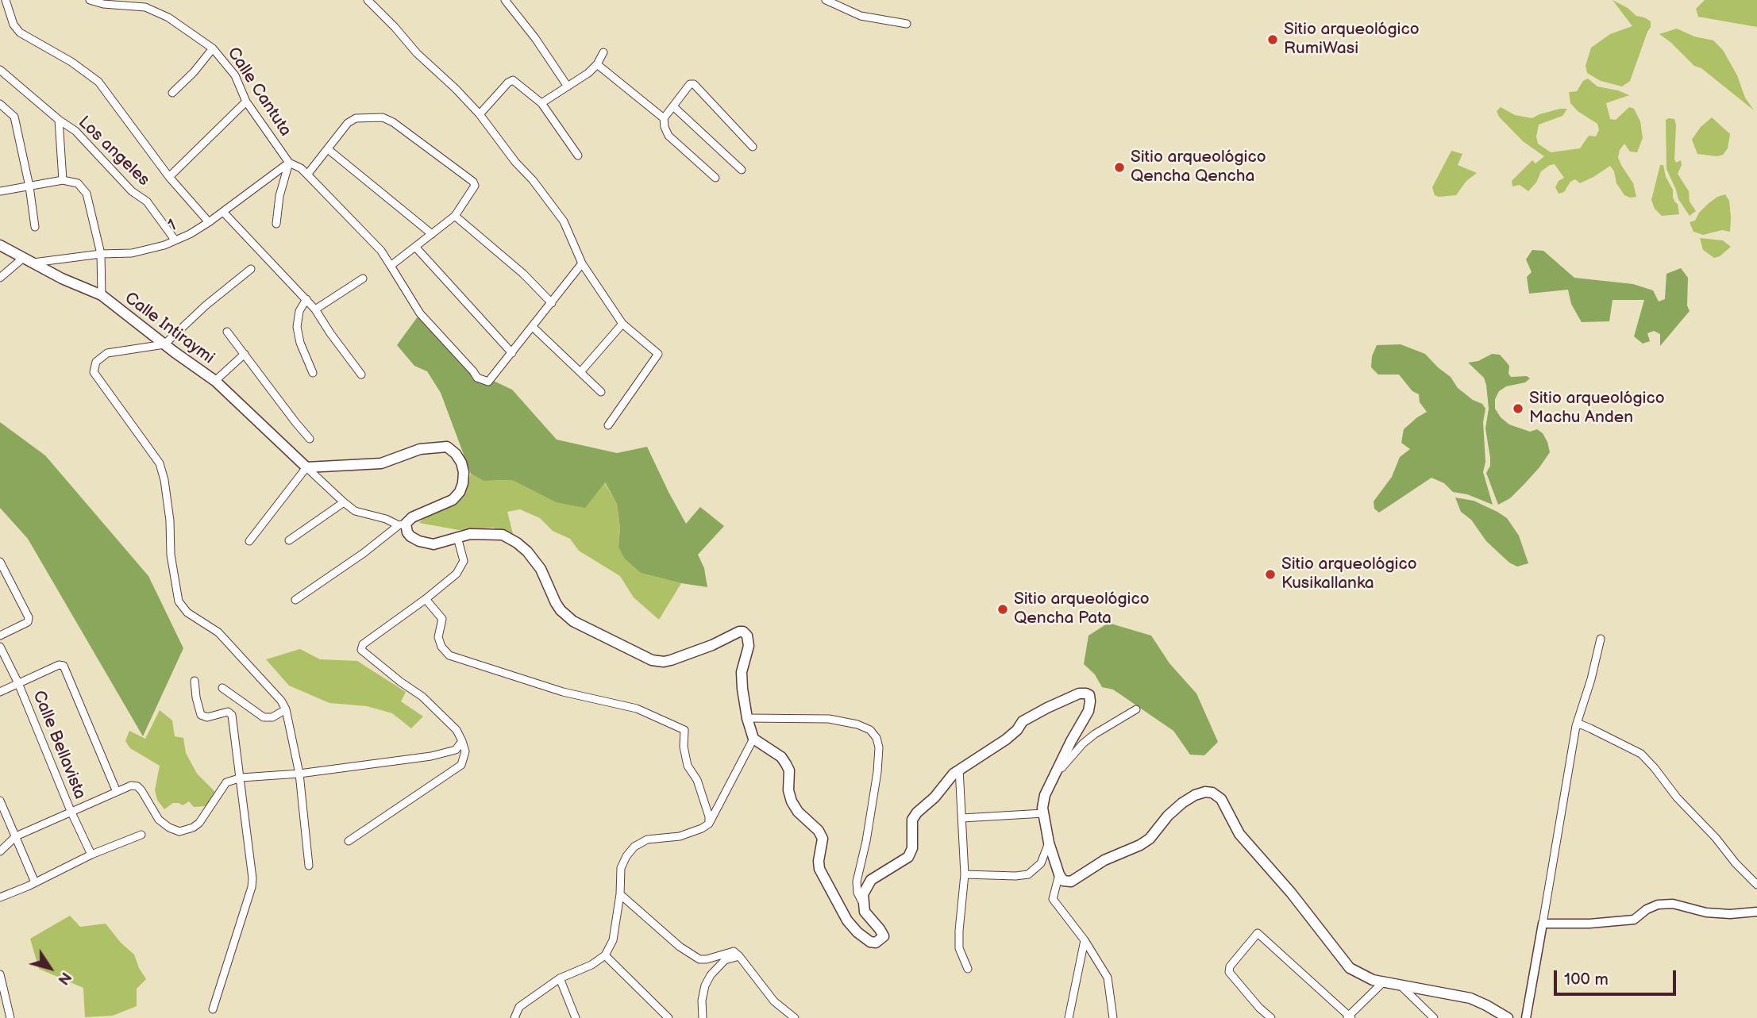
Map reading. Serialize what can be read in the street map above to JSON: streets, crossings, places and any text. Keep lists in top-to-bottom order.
{
  "streets": {
    "main road": ["Calle Intiraymi"],
    "street": [
      "Calle Cantuta",
      "Los angeles",
      "1",
      "Calle Bellavista"
    ]
  },
  "crossings": [
    ["Calle Cantuta", "1"],
    ["Los angeles", "1"],
    ["1", "Calle Intiraymi"]
  ],
  "places": [
    "Sitio arqueológico RumiWasi",
    "Sitio arqueológico Qencha Qencha",
    "Sitio arqueológico Machu Anden",
    "Sitio arqueológico Kusikallanka",
    "Sitio arqueológico Qencha Pata"
  ],
  "scale_bar": "100 m",
  "north": "bottom right"
}
